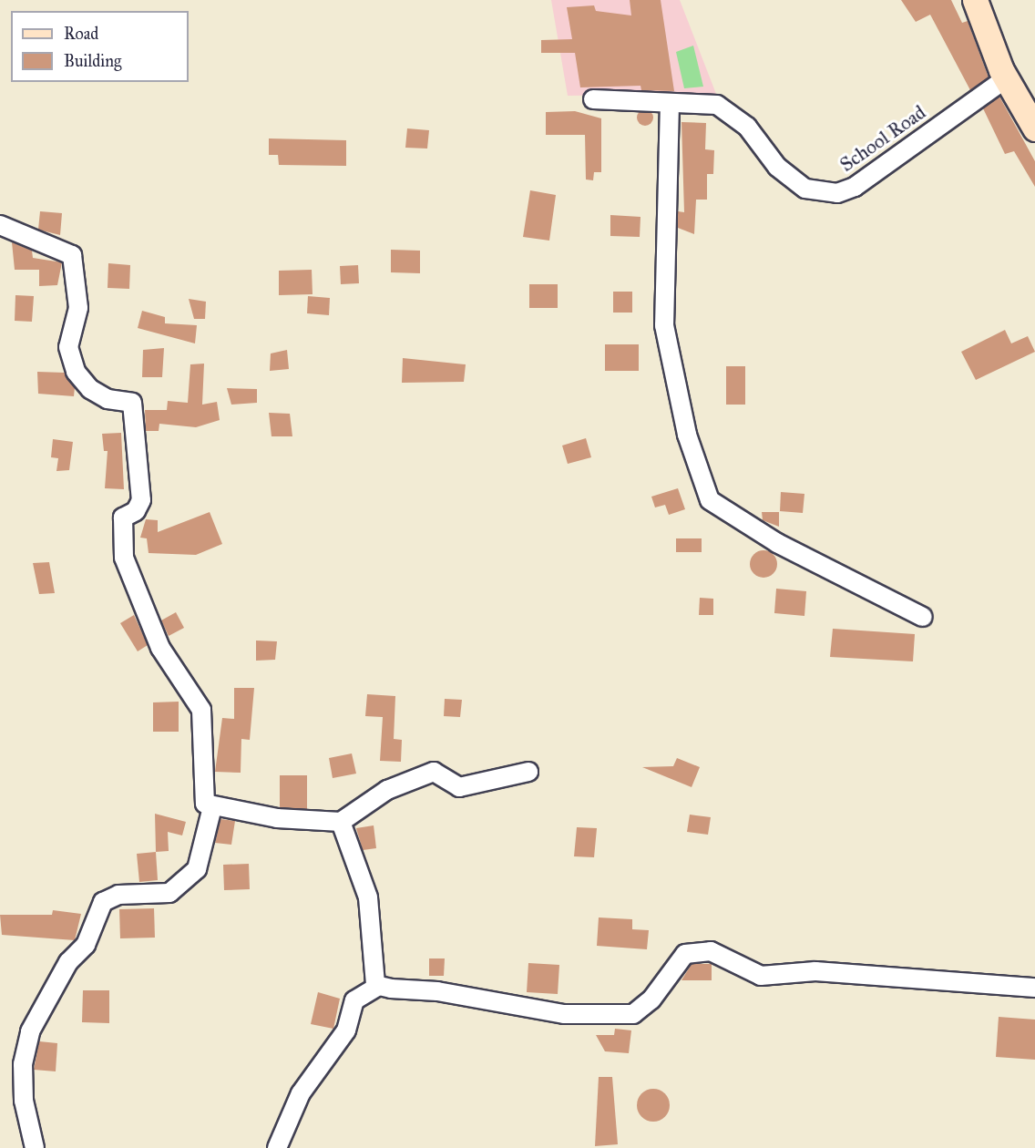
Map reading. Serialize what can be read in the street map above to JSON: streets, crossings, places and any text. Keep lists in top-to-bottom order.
{
  "streets": {
    "street": ["School Road"]
  },
  "legend": ["Road", "Building"]
}
